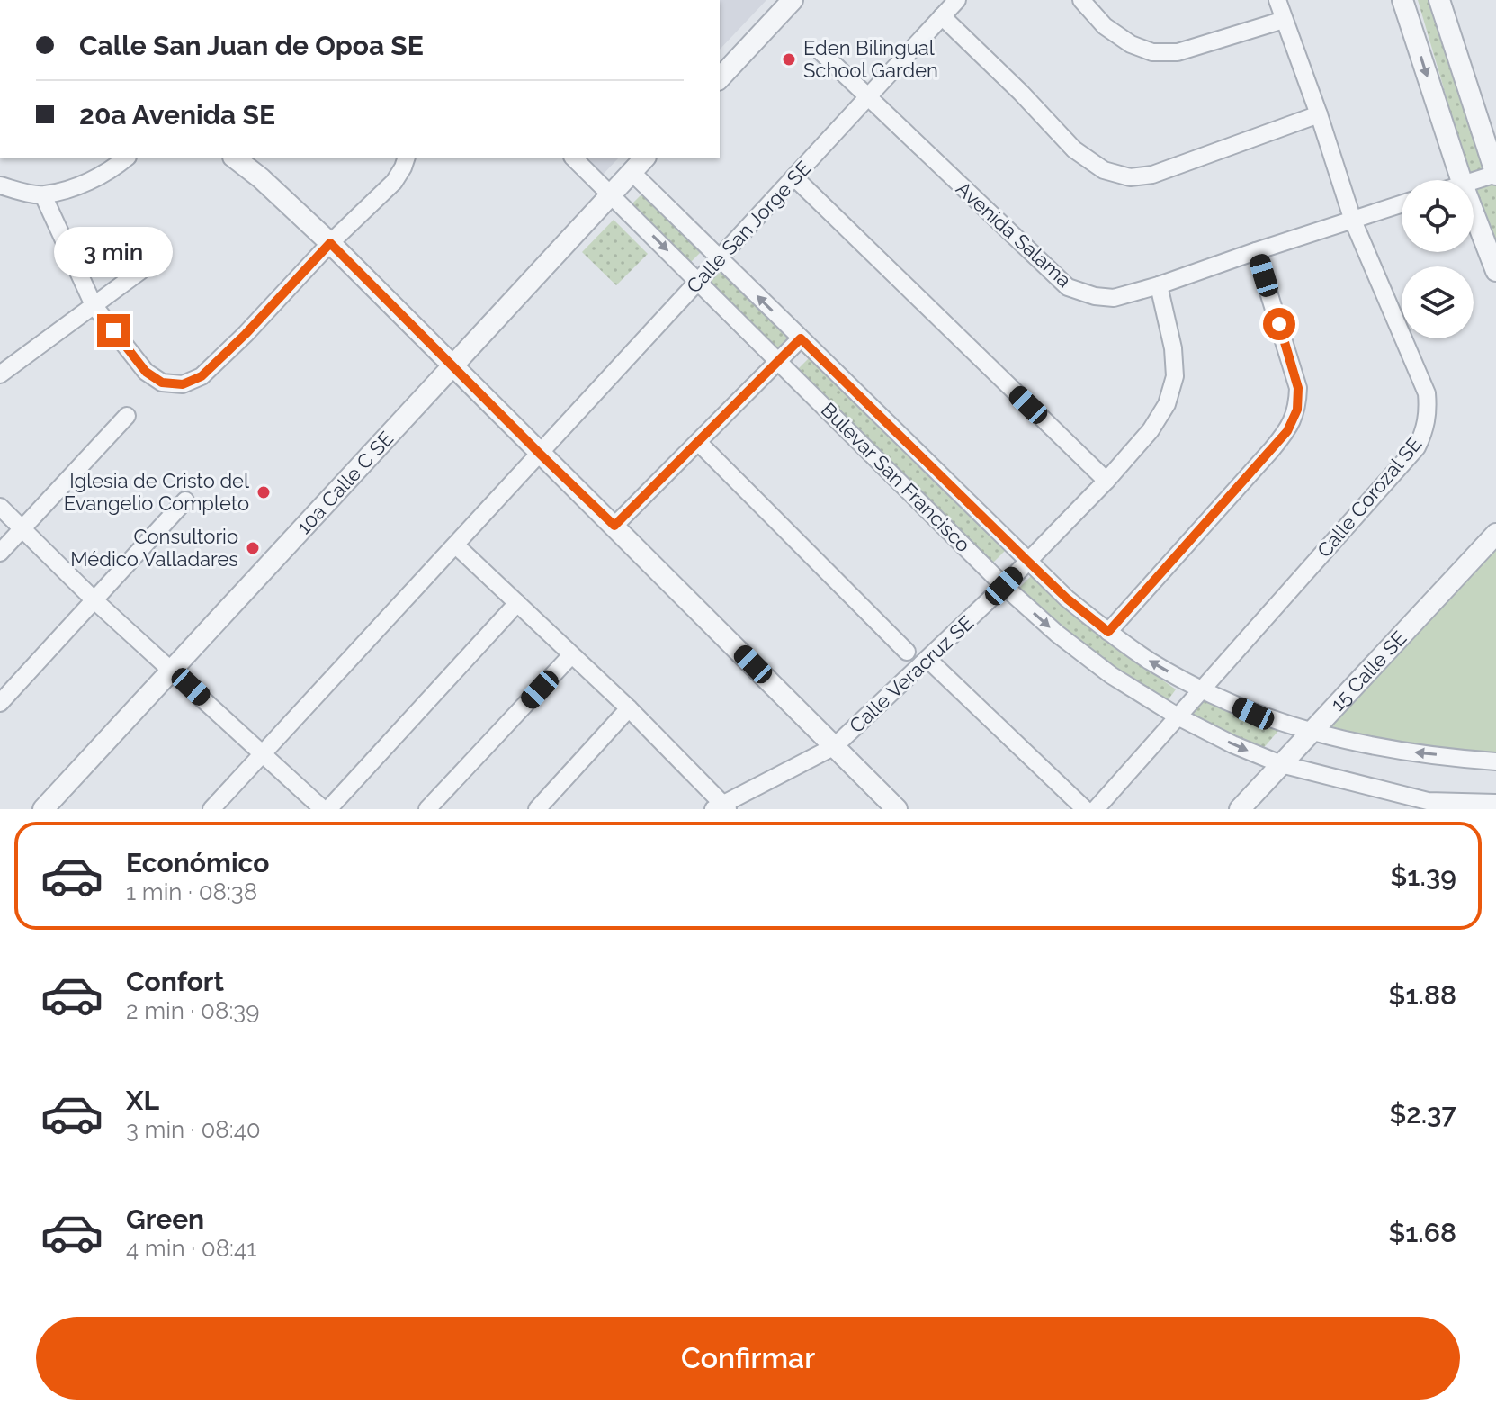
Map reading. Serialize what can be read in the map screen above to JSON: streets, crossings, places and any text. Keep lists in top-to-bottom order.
{
  "streets": {
    "street": [
      "Calle San Jorge SE",
      "Avenida Salama",
      "Bulevar San Francisco",
      "10a Calle C SE",
      "Calle Corozal SE",
      "15 Calle SE",
      "Calle Veracruz SE"
    ]
  },
  "crossings": [
    ["Calle San Jorge SE", "Avenida Salama"],
    ["Calle San Jorge SE", "Bulevar San Francisco"],
    ["Avenida Salama", "Calle Corozal SE"],
    ["Avenida Salama", "Calle Veracruz SE"],
    ["Bulevar San Francisco", "10a Calle C SE"],
    ["Bulevar San Francisco", "Calle Corozal SE"],
    ["Bulevar San Francisco", "15 Calle SE"],
    ["Bulevar San Francisco", "Calle Veracruz SE"]
  ],
  "places": ["Eden Bilingual School Garden", "Iglesia de Cristo del Evangelio Completo", "Consultorio Médico Valladares"],
  "page": {
    "banner": ["Calle San Juan de Opoa SE", "20a Avenida SE"],
    "bubble": "3 min",
    "list": [
      {
        "name": "Económico",
        "note": "1 min · 08:38",
        "value": "$1.39"
      },
      {
        "name": "Confort",
        "note": "2 min · 08:39",
        "value": "$1.88"
      },
      {
        "name": "XL",
        "note": "3 min · 08:40",
        "value": "$2.37"
      },
      {
        "name": "Green",
        "note": "4 min · 08:41",
        "value": "$1.68"
      }
    ],
    "buttons": "Confirmar"
  }
}
